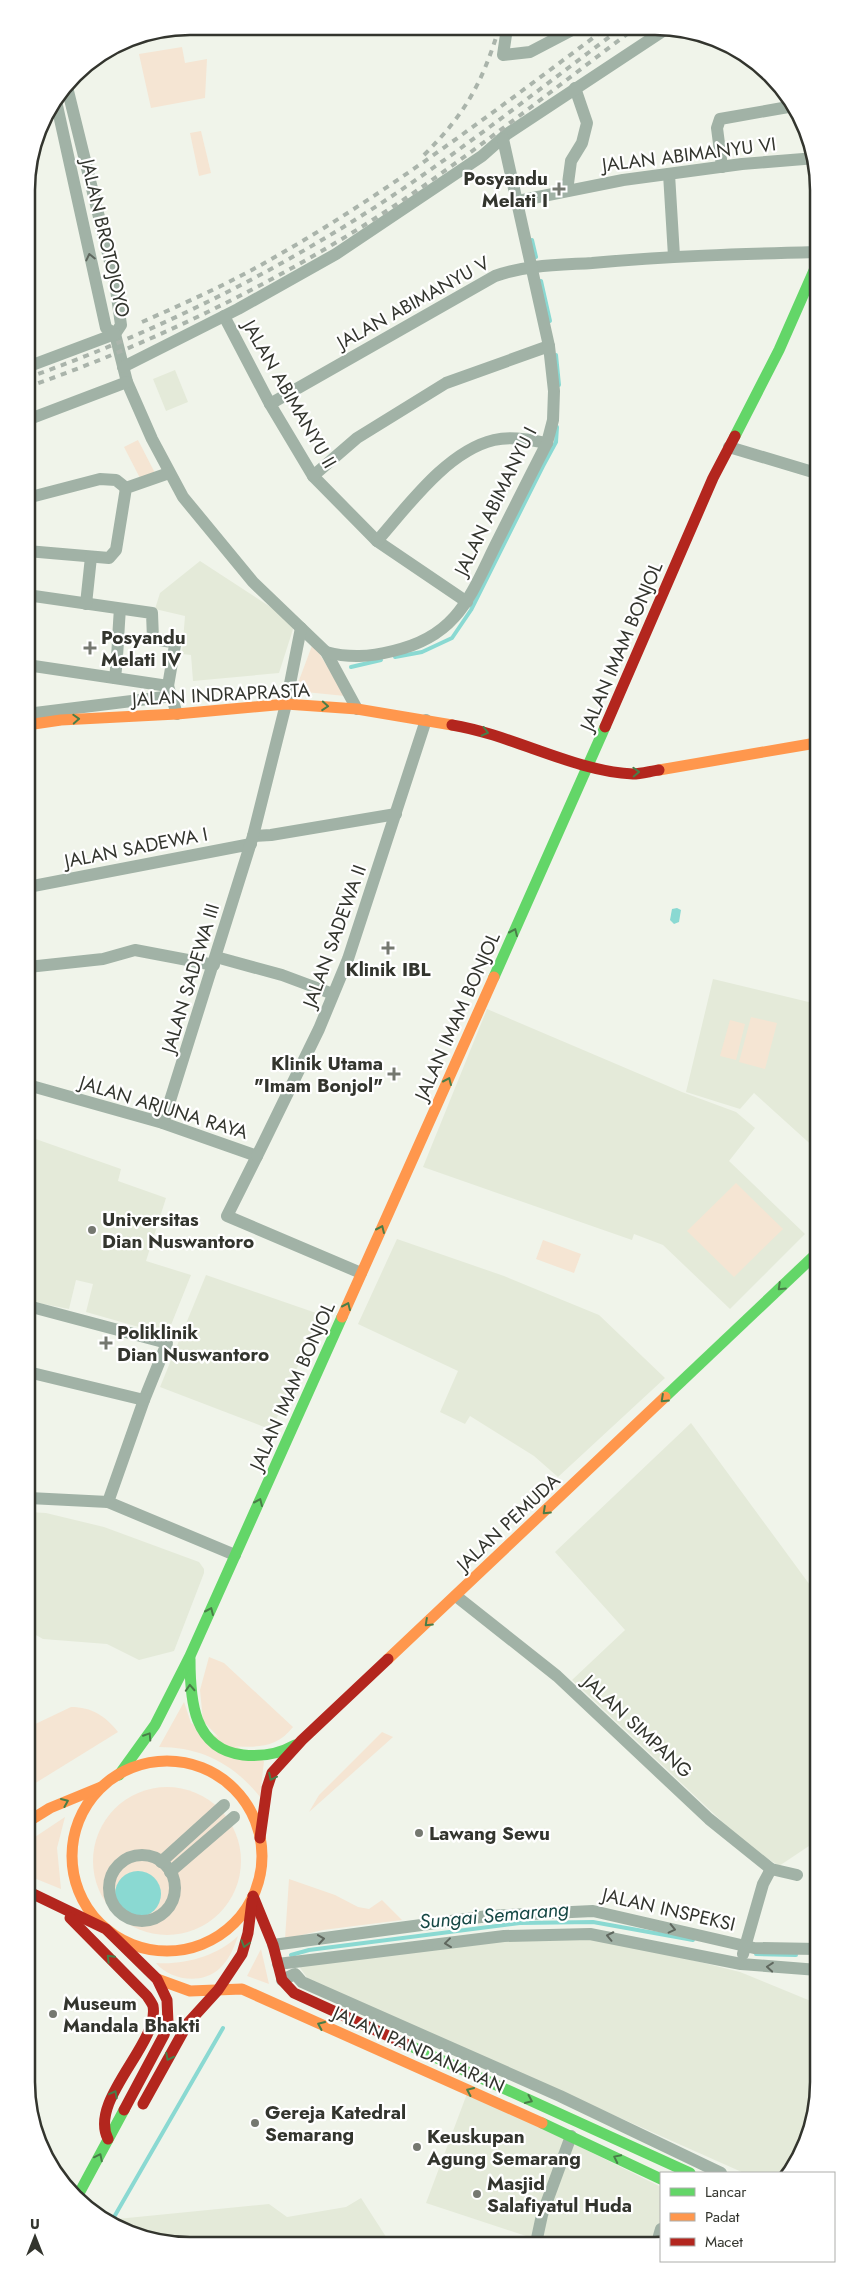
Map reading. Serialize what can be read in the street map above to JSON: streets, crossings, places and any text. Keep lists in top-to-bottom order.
{
  "streets": {
    "main road": [
      "JALAN IMAM BONJOL",
      "JALAN INDRAPRASTA",
      "JALAN PEMUDA",
      "JALAN PANDANARAN"
    ],
    "street": [
      "JALAN ABIMANYU VI",
      "JALAN BROTOJOYO",
      "JALAN ABIMANYU V",
      "JALAN ABIMANYU II",
      "JALAN ABIMANYU I",
      "JALAN SADEWA I",
      "JALAN SADEWA II",
      "JALAN SADEWA III",
      "JALAN ARJUNA RAYA",
      "JALAN SIMPANG",
      "JALAN INSPEKSI"
    ]
  },
  "crossings": [
    ["JALAN ABIMANYU VI", "JALAN ABIMANYU I"],
    ["JALAN ABIMANYU V", "JALAN ABIMANYU II"],
    ["JALAN ABIMANYU V", "JALAN ABIMANYU I"],
    ["JALAN ABIMANYU II", "JALAN ABIMANYU I"],
    ["JALAN IMAM BONJOL", "JALAN INDRAPRASTA"],
    ["JALAN IMAM BONJOL", "JALAN ARJUNA RAYA"],
    ["JALAN INDRAPRASTA", "JALAN SADEWA II"],
    ["JALAN INDRAPRASTA", "JALAN SADEWA III"],
    ["JALAN SADEWA I", "JALAN SADEWA II"],
    ["JALAN SADEWA I", "JALAN SADEWA III"],
    ["JALAN SADEWA II", "JALAN ARJUNA RAYA"],
    ["JALAN SADEWA III", "JALAN ARJUNA RAYA"],
    ["JALAN PEMUDA", "JALAN SIMPANG"]
  ],
  "one_way": ["JALAN IMAM BONJOL", "JALAN INDRAPRASTA", "JALAN PEMUDA"],
  "water": ["Sungai Semarang"],
  "places": {
    "health": [
      "Posyandu Melati I",
      "Posyandu Melati IV",
      "Klinik IBL",
      "Klinik Utama \"Imam Bonjol\"",
      "Poliklinik Dian Nuswantoro"
    ],
    "other": [
      "Universitas Dian Nuswantoro",
      "Lawang Sewu",
      "Museum Mandala Bhakti",
      "Gereja Katedral Semarang",
      "Keuskupan Agung Semarang",
      "Masjid Salafiyatul Huda"
    ]
  },
  "legend": ["Lancar", "Padat", "Macet"],
  "north": "top"
}
